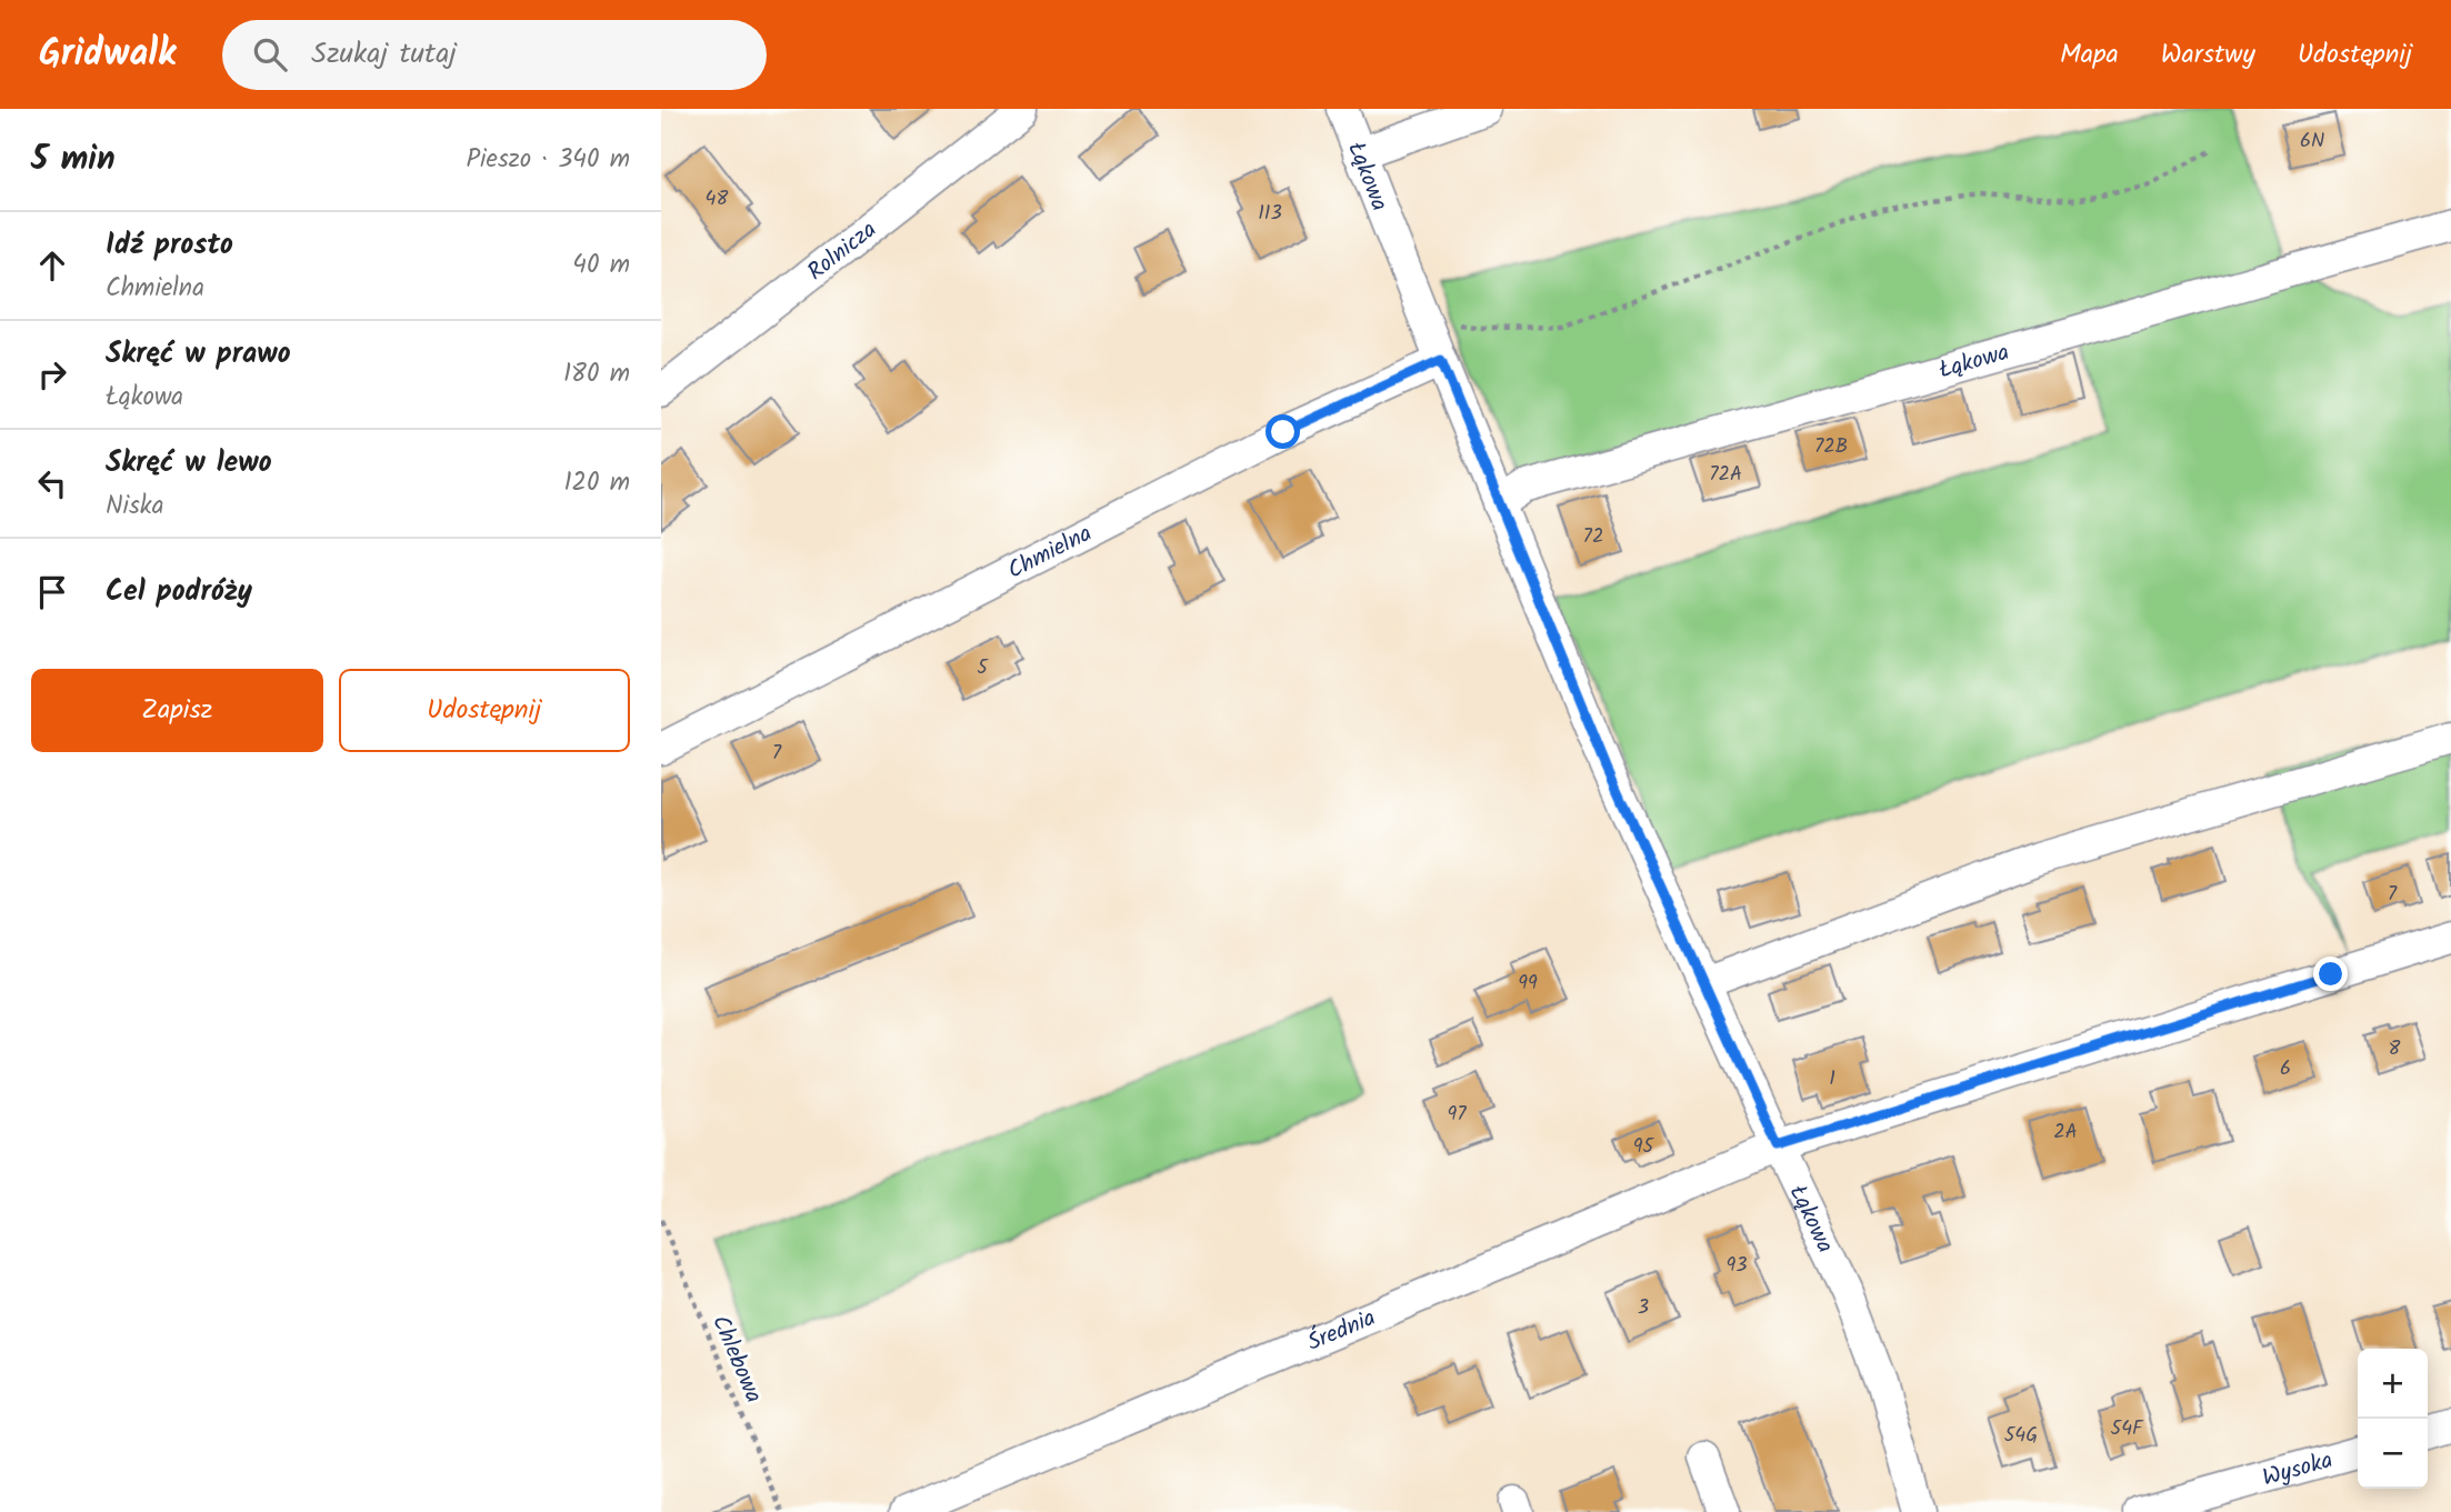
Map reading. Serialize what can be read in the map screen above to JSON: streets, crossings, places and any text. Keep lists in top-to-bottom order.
{
  "streets": {
    "street": [
      "Łąkowa",
      "Rolnicza",
      "Chmielna",
      "Średnia",
      "Wysoka"
    ],
    "path": ["Chlebowa"]
  },
  "crossings": [
    ["Łąkowa", "Chmielna"],
    ["Łąkowa", "Średnia"]
  ],
  "house_numbers": [
    "6N",
    "48",
    "113",
    "72B",
    "72A",
    "72",
    "5",
    "7",
    "7",
    "99",
    "8",
    "6",
    "1",
    "97",
    "2A",
    "95",
    "93",
    "3",
    "54F",
    "54G"
  ],
  "page": {
    "header": "Gridwalk",
    "search": "Szukaj tutaj",
    "nav": ["Mapa", "Warstwy", "Udostępnij"],
    "heading": ["5 min", "Pieszo · 340 m"],
    "list": [
      ["Idź prosto", "Chmielna", "40 m"],
      ["Skręć w prawo", "Łąkowa", "180 m"],
      ["Skręć w lewo", "Niska", "120 m"],
      "Cel podróży"
    ],
    "buttons": ["Zapisz", "Udostępnij"],
    "map_buttons": ["+", "−"]
  }
}
